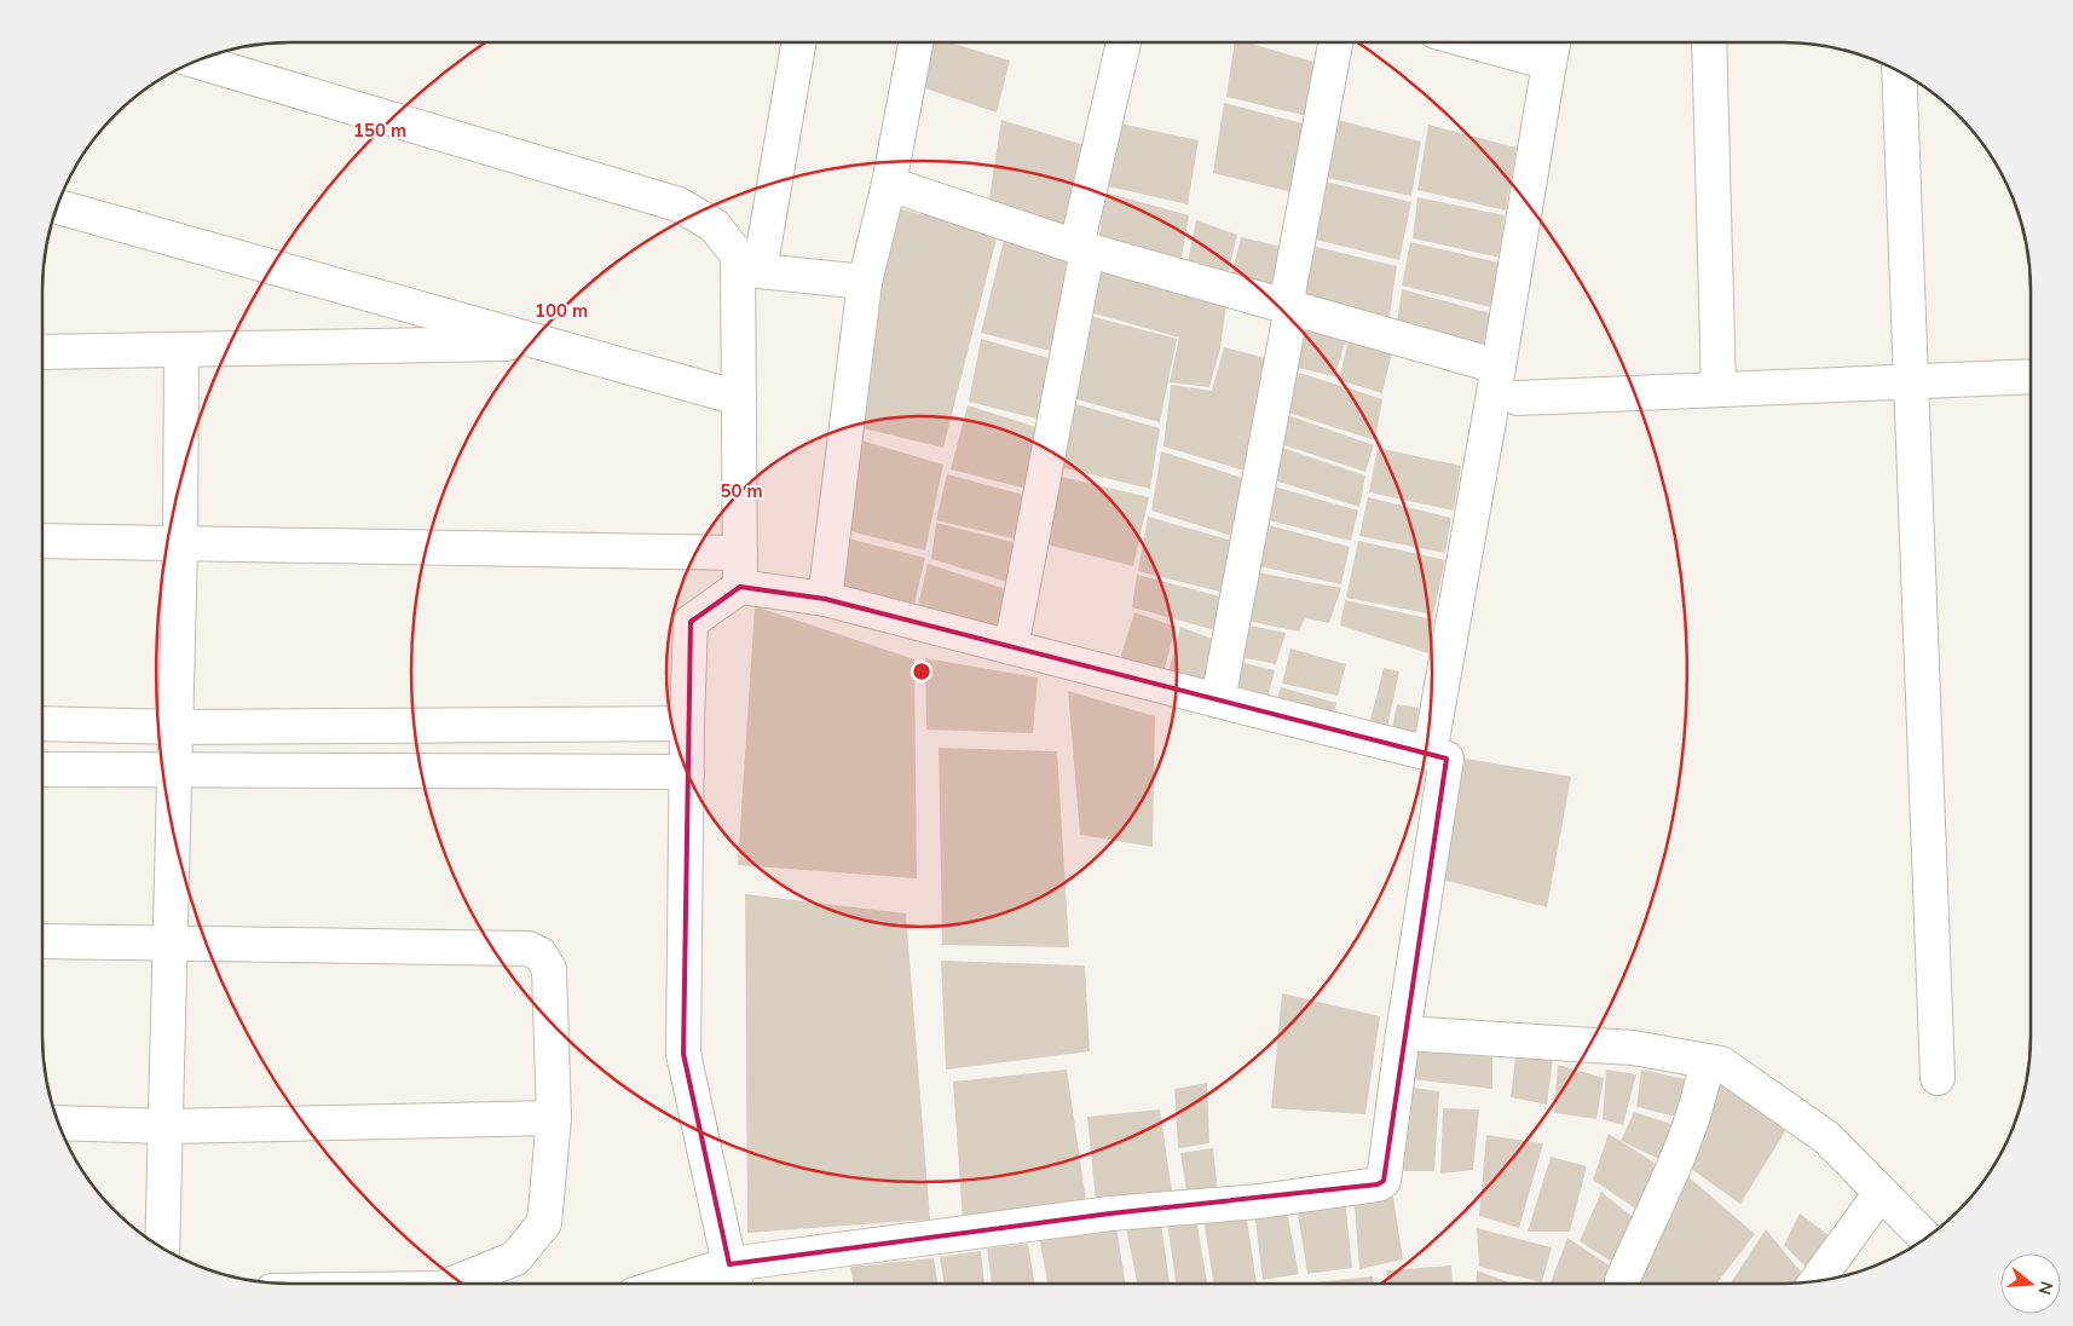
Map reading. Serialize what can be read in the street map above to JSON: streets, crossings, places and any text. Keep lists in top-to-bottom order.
{
  "north": "right",
  "rings": ["150 m", "100 m", "50 m"]
}
